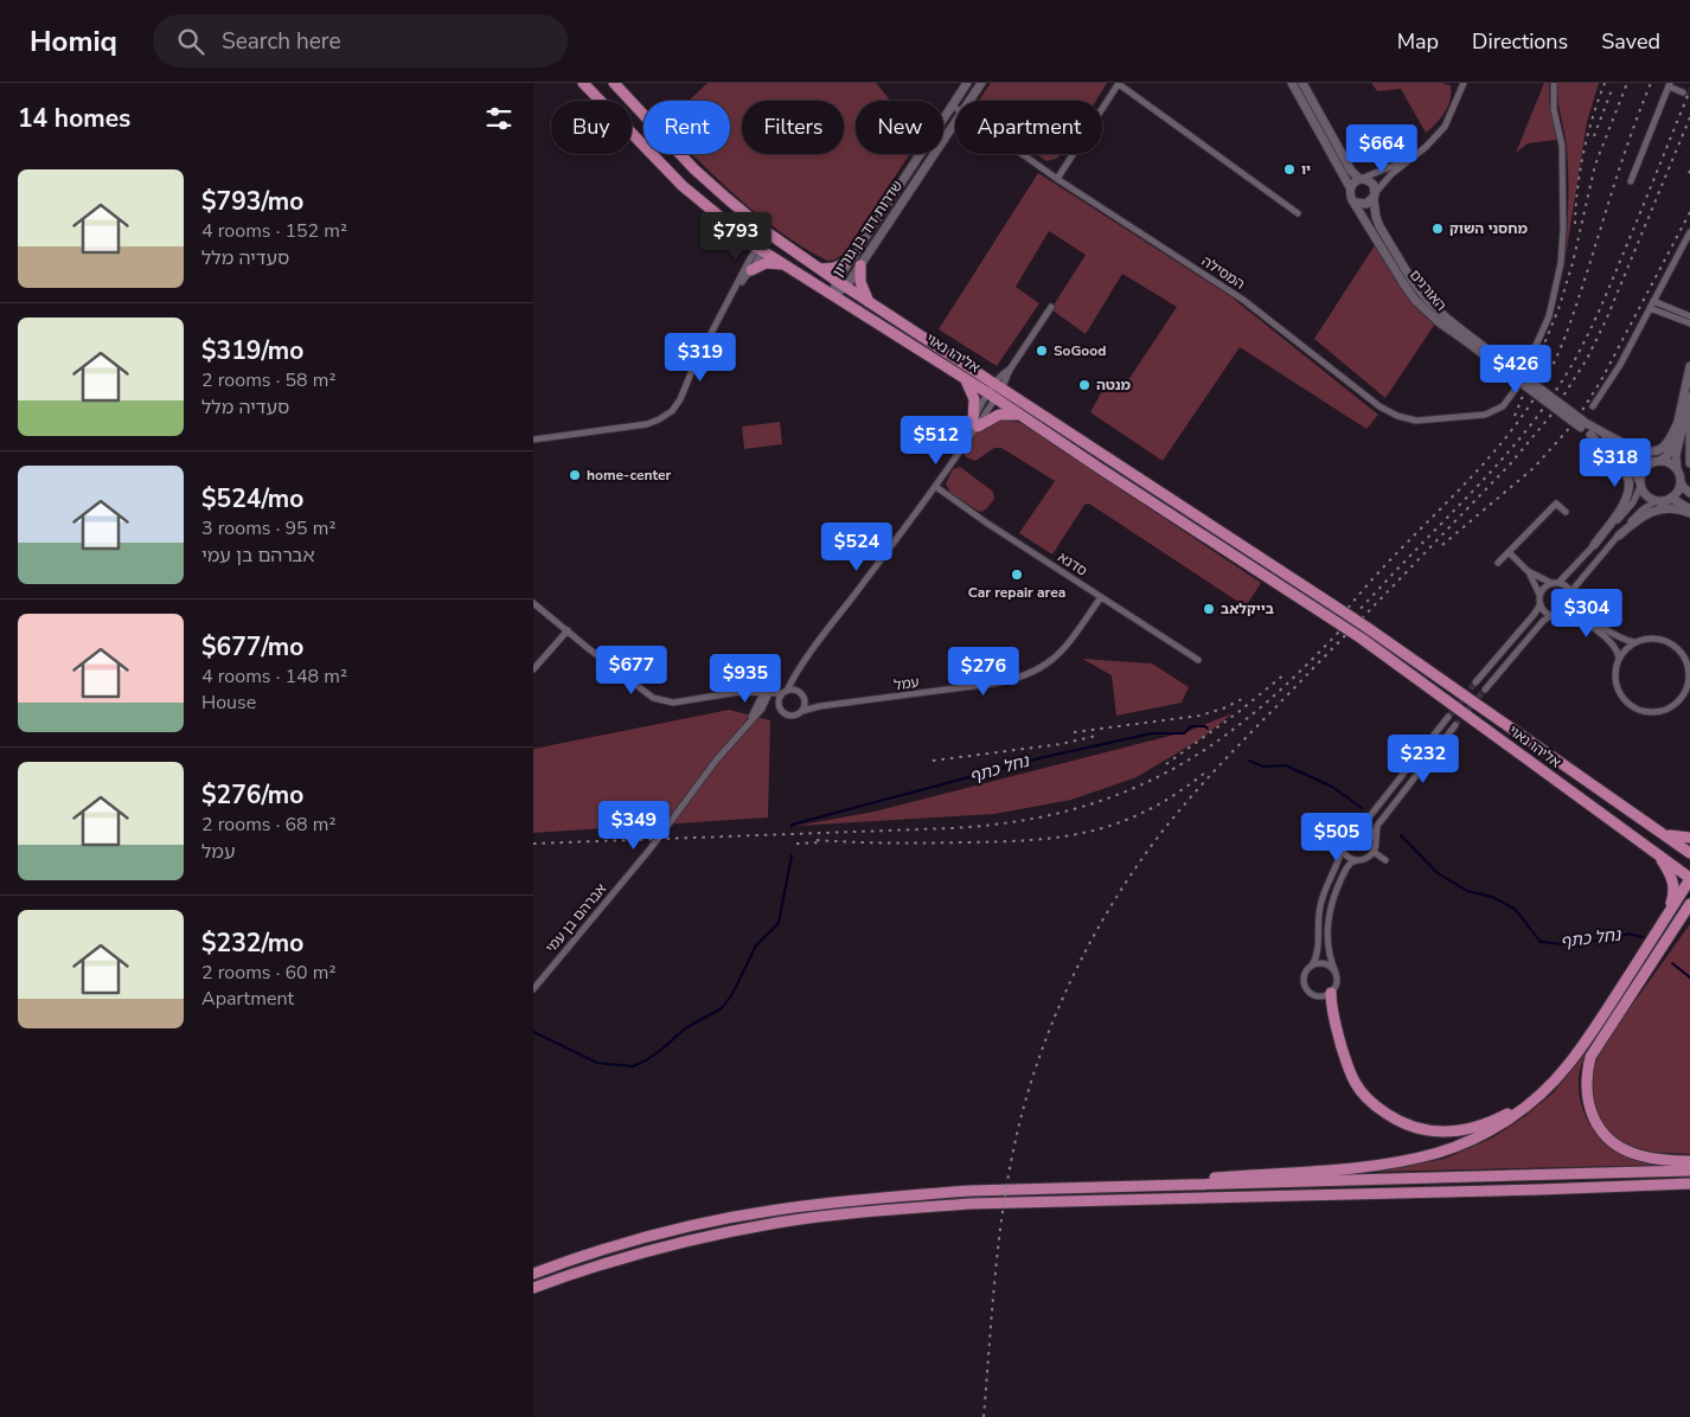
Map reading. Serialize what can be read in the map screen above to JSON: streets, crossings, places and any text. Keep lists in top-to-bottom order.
{
  "streets": {
    "highway": ["אליהו נאוי"],
    "street": [
      "שדרות דוד בן גוריון",
      "המסילה",
      "האורגים",
      "סדנא",
      "עמל",
      "אברהם בן עמי"
    ]
  },
  "crossings": [
    ["שדרות דוד בן גוריון", "המסילה"],
    ["שדרות דוד בן גוריון", "אליהו נאוי"],
    ["סדנא", "עמל"]
  ],
  "water": ["נחל כתף"],
  "places": [
    "יו",
    "מחסני השוק",
    "SoGood",
    "מנטה",
    "home-center",
    "Car repair area",
    "בייקלאב"
  ],
  "page": {
    "header": "Homiq",
    "search": "Search here",
    "nav": ["Map", "Directions", "Saved"],
    "heading": "14 homes",
    "chip": [
      "Buy",
      "Rent",
      "Filters",
      "New",
      "Apartment"
    ],
    "price": [
      "$664",
      "$793",
      "$319",
      "$426",
      "$512",
      "$318",
      "$524",
      "$304",
      "$677",
      "$276",
      "$935",
      "$232",
      "$349",
      "$505"
    ],
    "list": [
      {
        "name": "$793/mo",
        "note": "4 rooms · 152 m² · סעדיה מלל"
      },
      {
        "name": "$319/mo",
        "note": "2 rooms · 58 m² · סעדיה מלל"
      },
      {
        "name": "$524/mo",
        "note": "3 rooms · 95 m² · אברהם בן עמי"
      },
      {
        "name": "$677/mo",
        "note": "4 rooms · 148 m² · House"
      },
      {
        "name": "$276/mo",
        "note": "2 rooms · 68 m² · עמל"
      },
      {
        "name": "$232/mo",
        "note": "2 rooms · 60 m² · Apartment"
      }
    ]
  }
}
